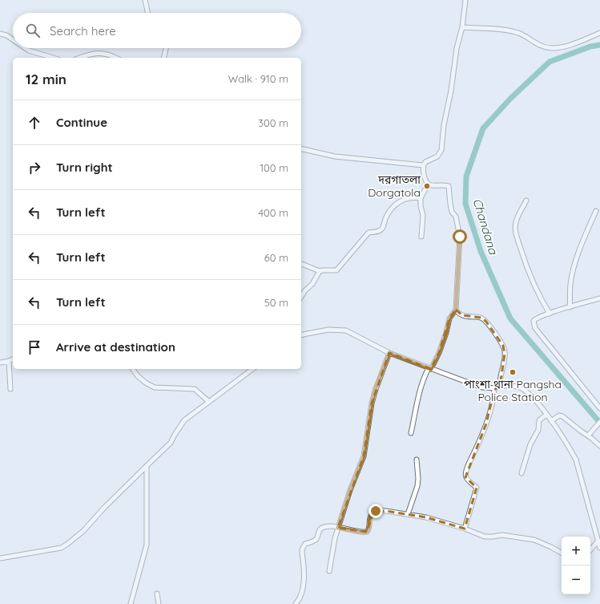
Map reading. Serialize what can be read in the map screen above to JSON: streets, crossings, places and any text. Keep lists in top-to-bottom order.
{
  "water": ["Chandana"],
  "places": ["দরগাতলা Dorgatola", "পাংশা থানা Pangsha Police Station"],
  "page": {
    "search": "Search here",
    "heading": ["12 min", "Walk · 910 m"],
    "list": [
      ["Continue", "300 m"],
      ["Turn right", "100 m"],
      ["Turn left", "400 m"],
      ["Turn left", "60 m"],
      ["Turn left", "50 m"],
      "Arrive at destination"
    ],
    "map_buttons": ["+", "−"]
  }
}
